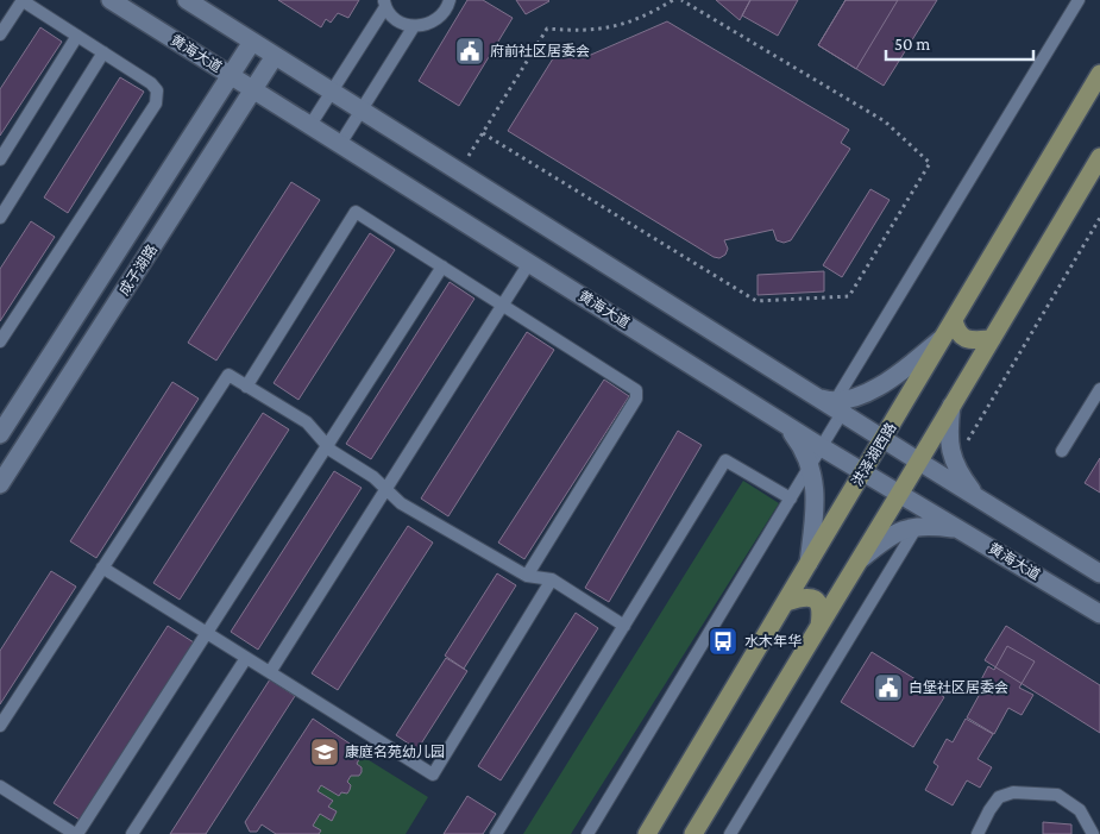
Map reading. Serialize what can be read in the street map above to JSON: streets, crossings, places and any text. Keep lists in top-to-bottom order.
{
  "streets": {
    "main road": ["洪泽湖西路"],
    "street": ["黄海大道", "成子湖路"]
  },
  "crossings": [
    ["黄海大道", "成子湖路"],
    ["黄海大道", "洪泽湖西路"]
  ],
  "places": {
    "public building": ["府前社区居委会", "白堡社区居委会"],
    "bus stop": ["水木年华"],
    "school or university": ["康庭名苑幼儿园"]
  },
  "scale_bar": "50 m"
}
